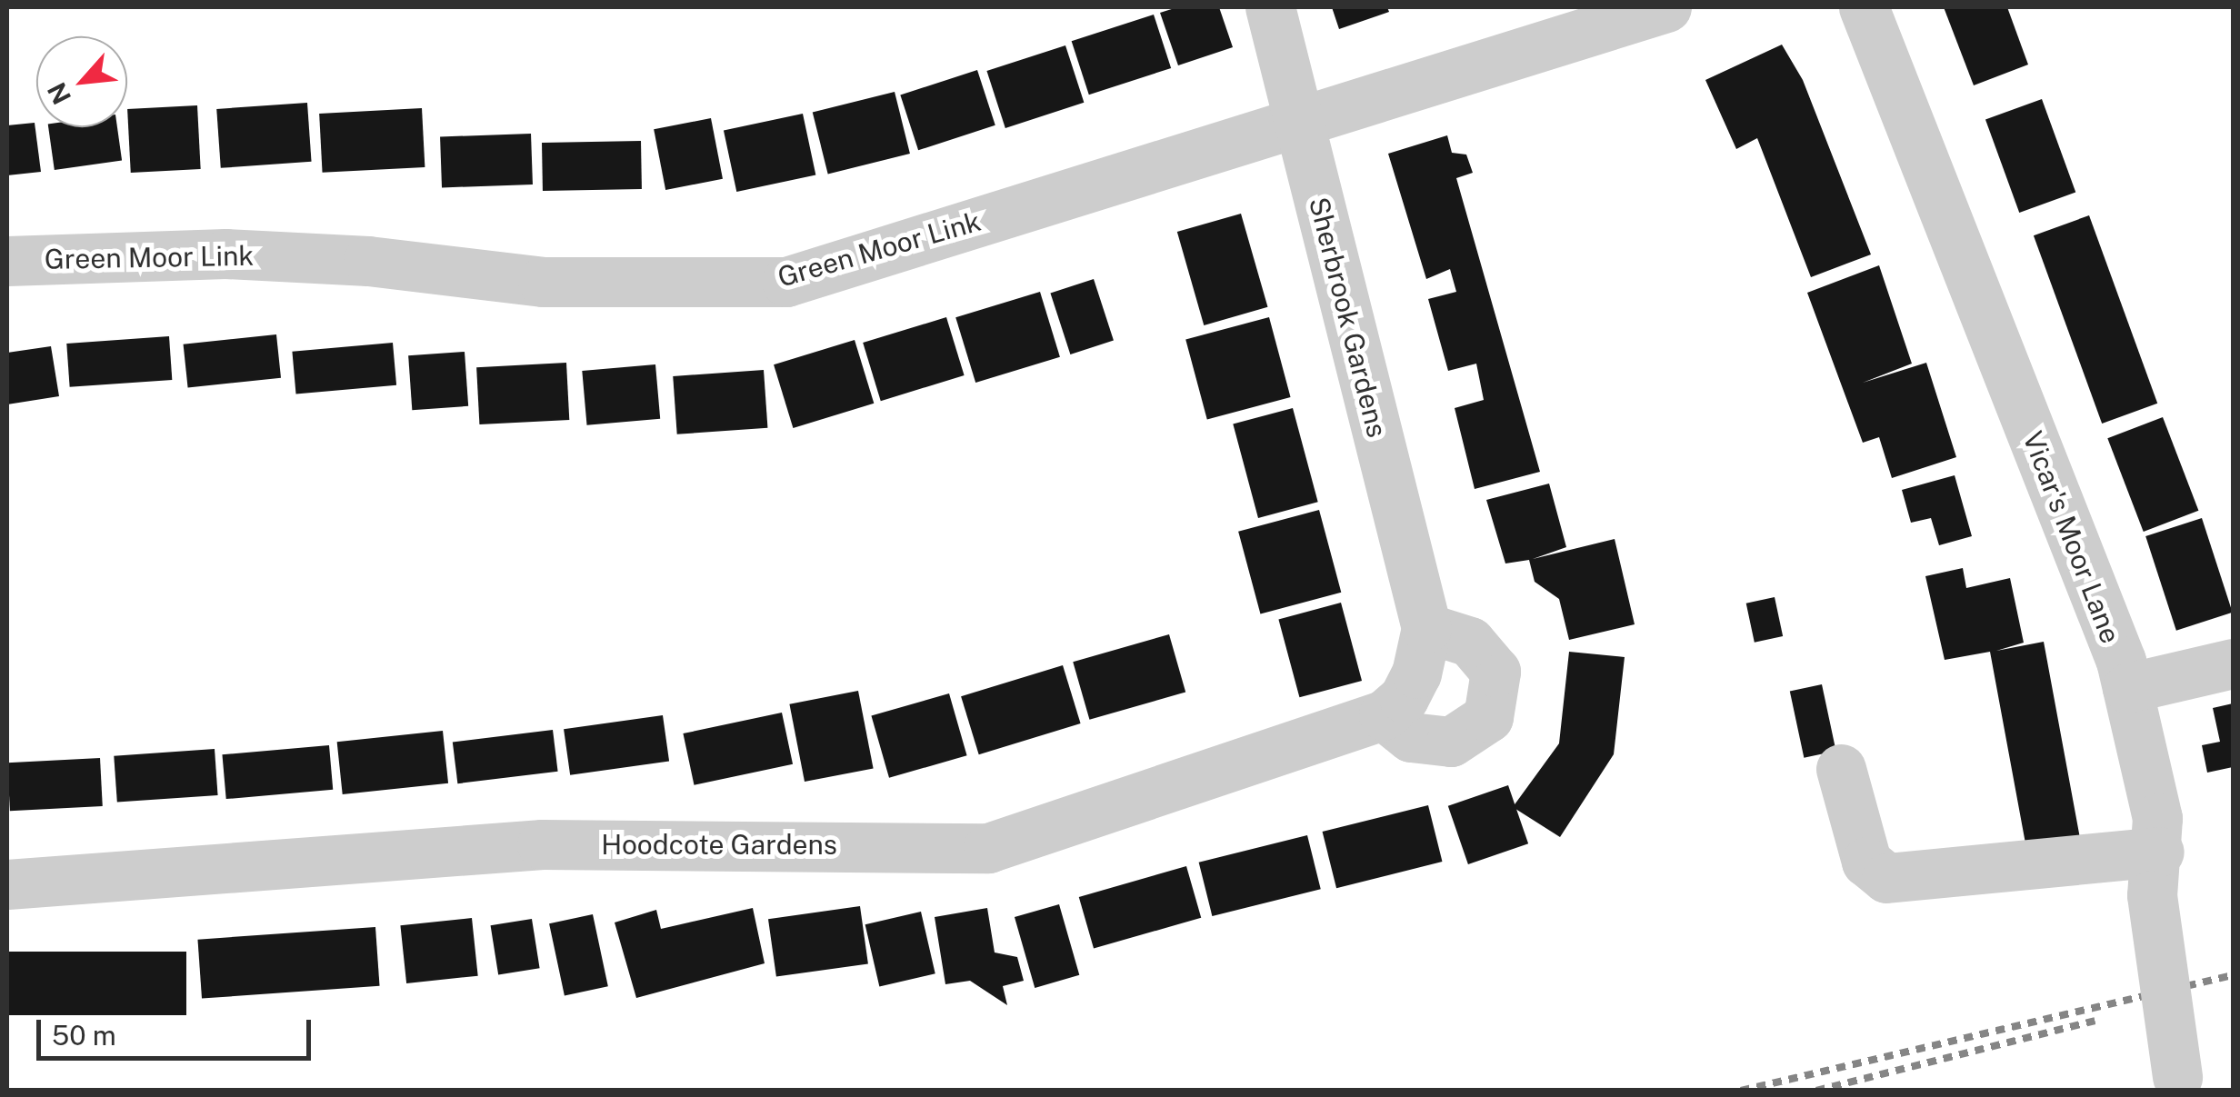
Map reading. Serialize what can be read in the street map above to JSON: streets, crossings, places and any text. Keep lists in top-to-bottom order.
{
  "streets": {
    "street": [
      "Green Moor Link",
      "Sherbrook Gardens",
      "Vicar's Moor Lane",
      "Hoodcote Gardens"
    ]
  },
  "crossings": [
    ["Green Moor Link", "Sherbrook Gardens"],
    ["Sherbrook Gardens", "Hoodcote Gardens"]
  ],
  "scale_bar": "50 m",
  "north": "bottom left"
}
